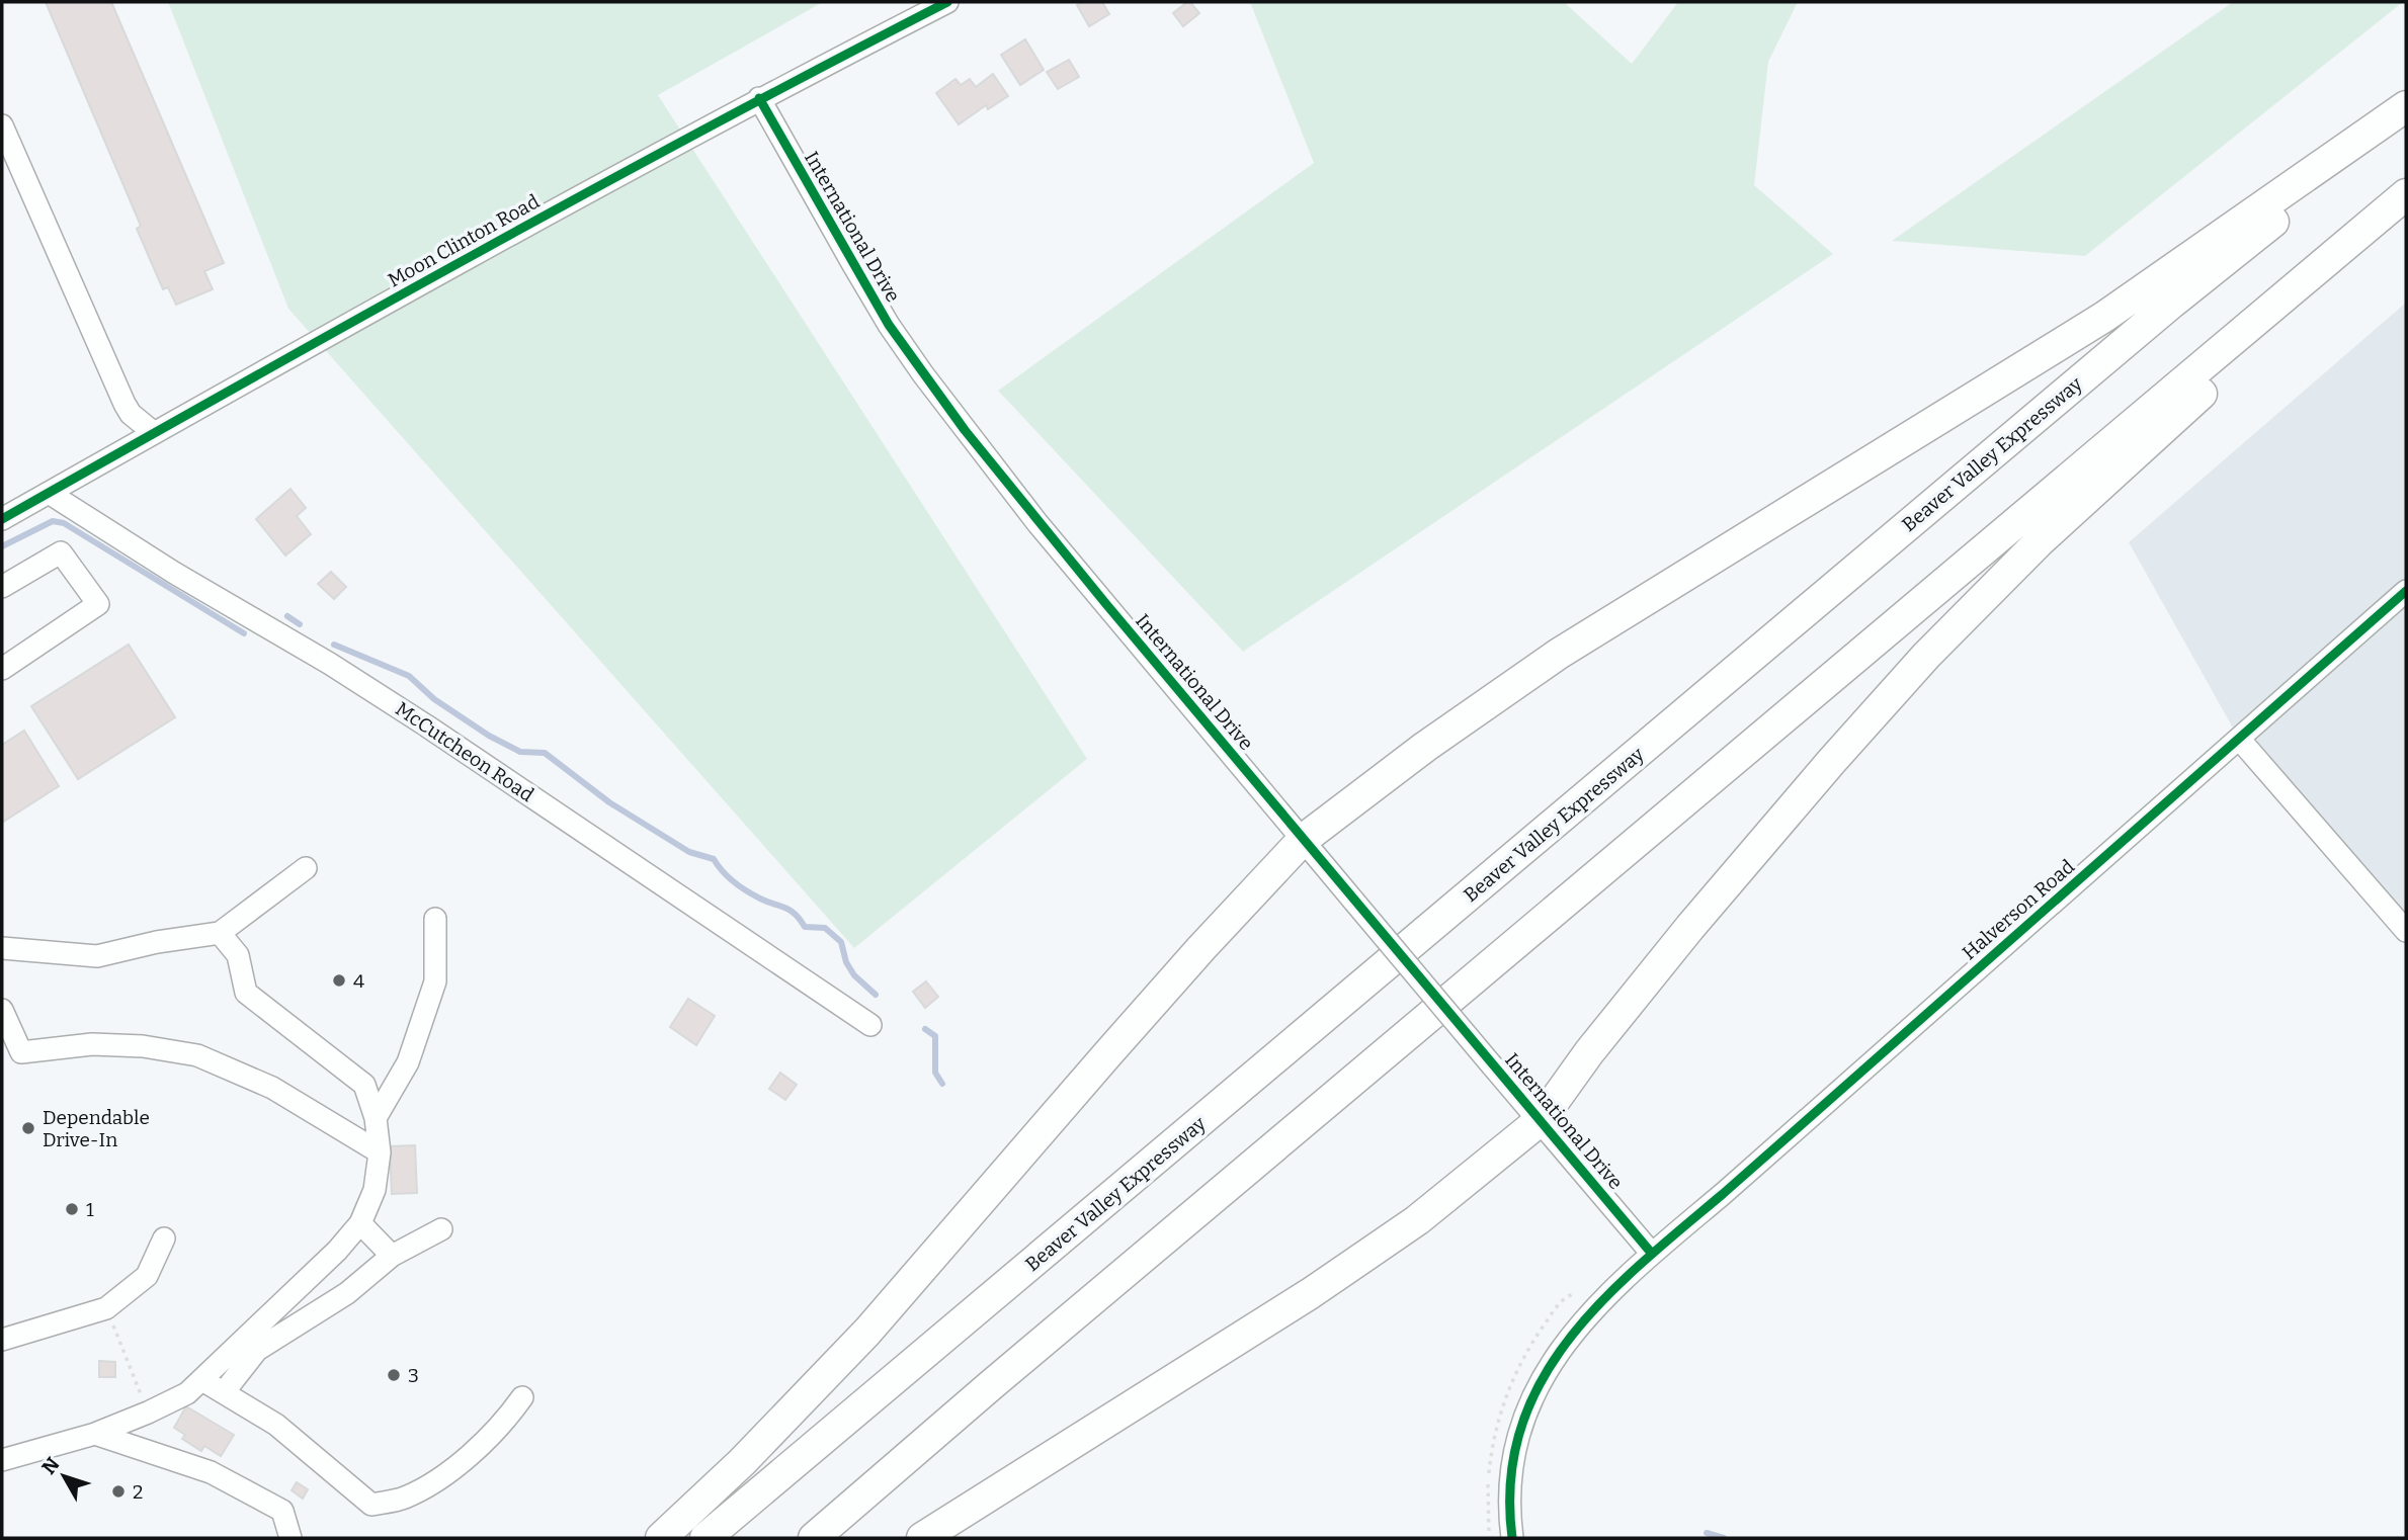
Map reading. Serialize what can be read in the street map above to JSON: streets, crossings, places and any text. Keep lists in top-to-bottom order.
{
  "streets": {
    "highway": ["Beaver Valley Expressway"],
    "street": [
      "International Drive",
      "Moon Clinton Road",
      "McCutcheon Road",
      "Halverson Road"
    ]
  },
  "crossings": [
    ["International Drive", "Moon Clinton Road"],
    ["International Drive", "Halverson Road"],
    ["Moon Clinton Road", "McCutcheon Road"]
  ],
  "places": [
    "4",
    "Dependable Drive-In",
    "1",
    "3",
    "2"
  ],
  "north": "top left"
}
